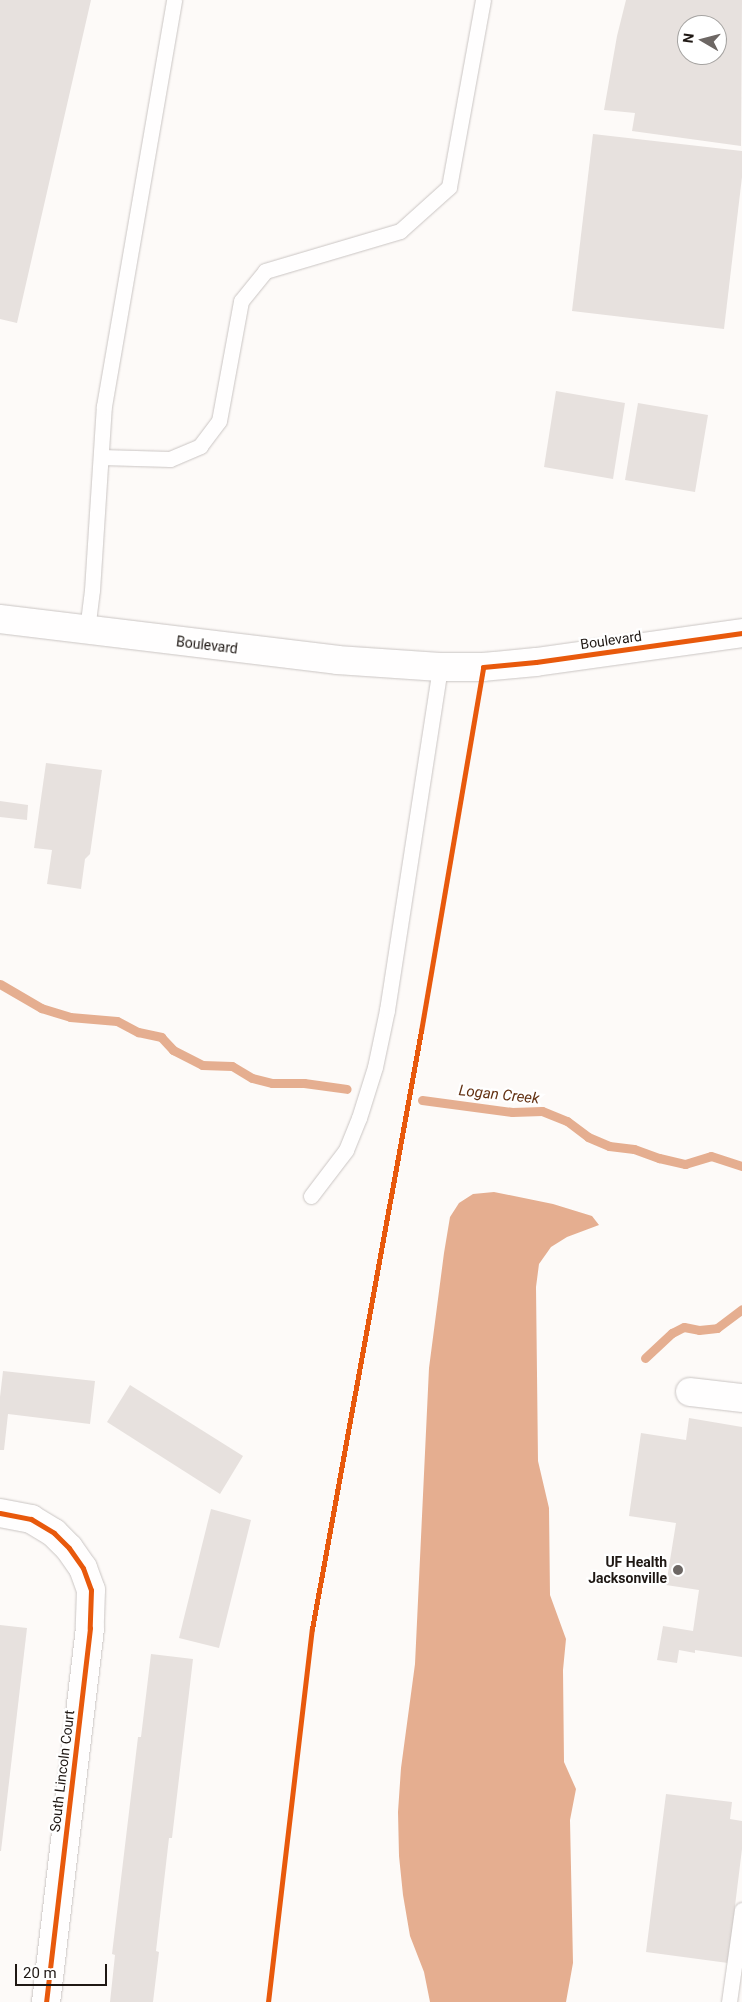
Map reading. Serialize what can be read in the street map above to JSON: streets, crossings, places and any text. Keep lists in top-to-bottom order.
{
  "streets": {
    "main road": ["Boulevard", "South Lincoln Court"]
  },
  "water": ["Logan Creek"],
  "places": ["UF Health Jacksonville"],
  "scale_bar": "20 m",
  "north": "left"
}
